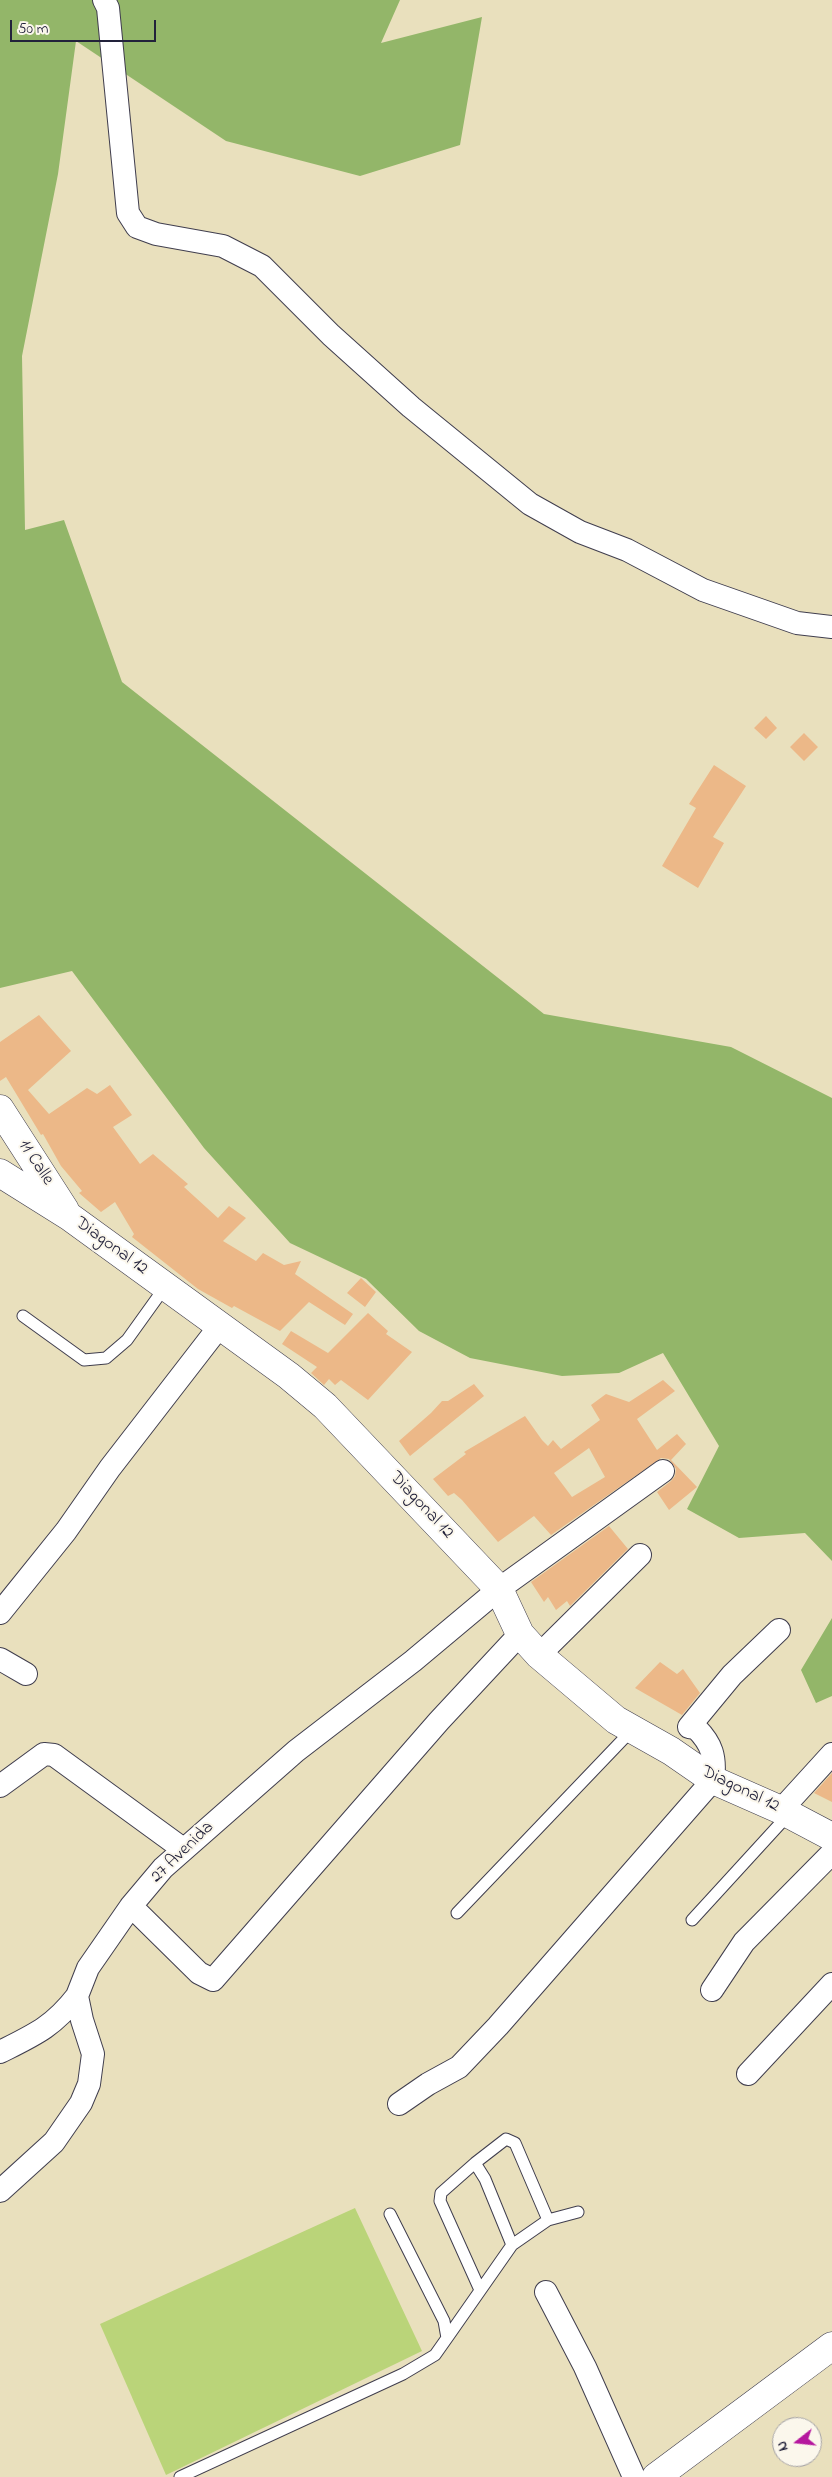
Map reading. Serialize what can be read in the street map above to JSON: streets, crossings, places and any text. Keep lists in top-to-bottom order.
{
  "streets": {
    "main road": ["11 Calle", "Diagonal 12"],
    "street": ["27 Avenida"]
  },
  "crossings": [
    ["11 Calle", "Diagonal 12"],
    ["Diagonal 12", "27 Avenida"]
  ],
  "scale_bar": "50 m",
  "north": "left"
}
